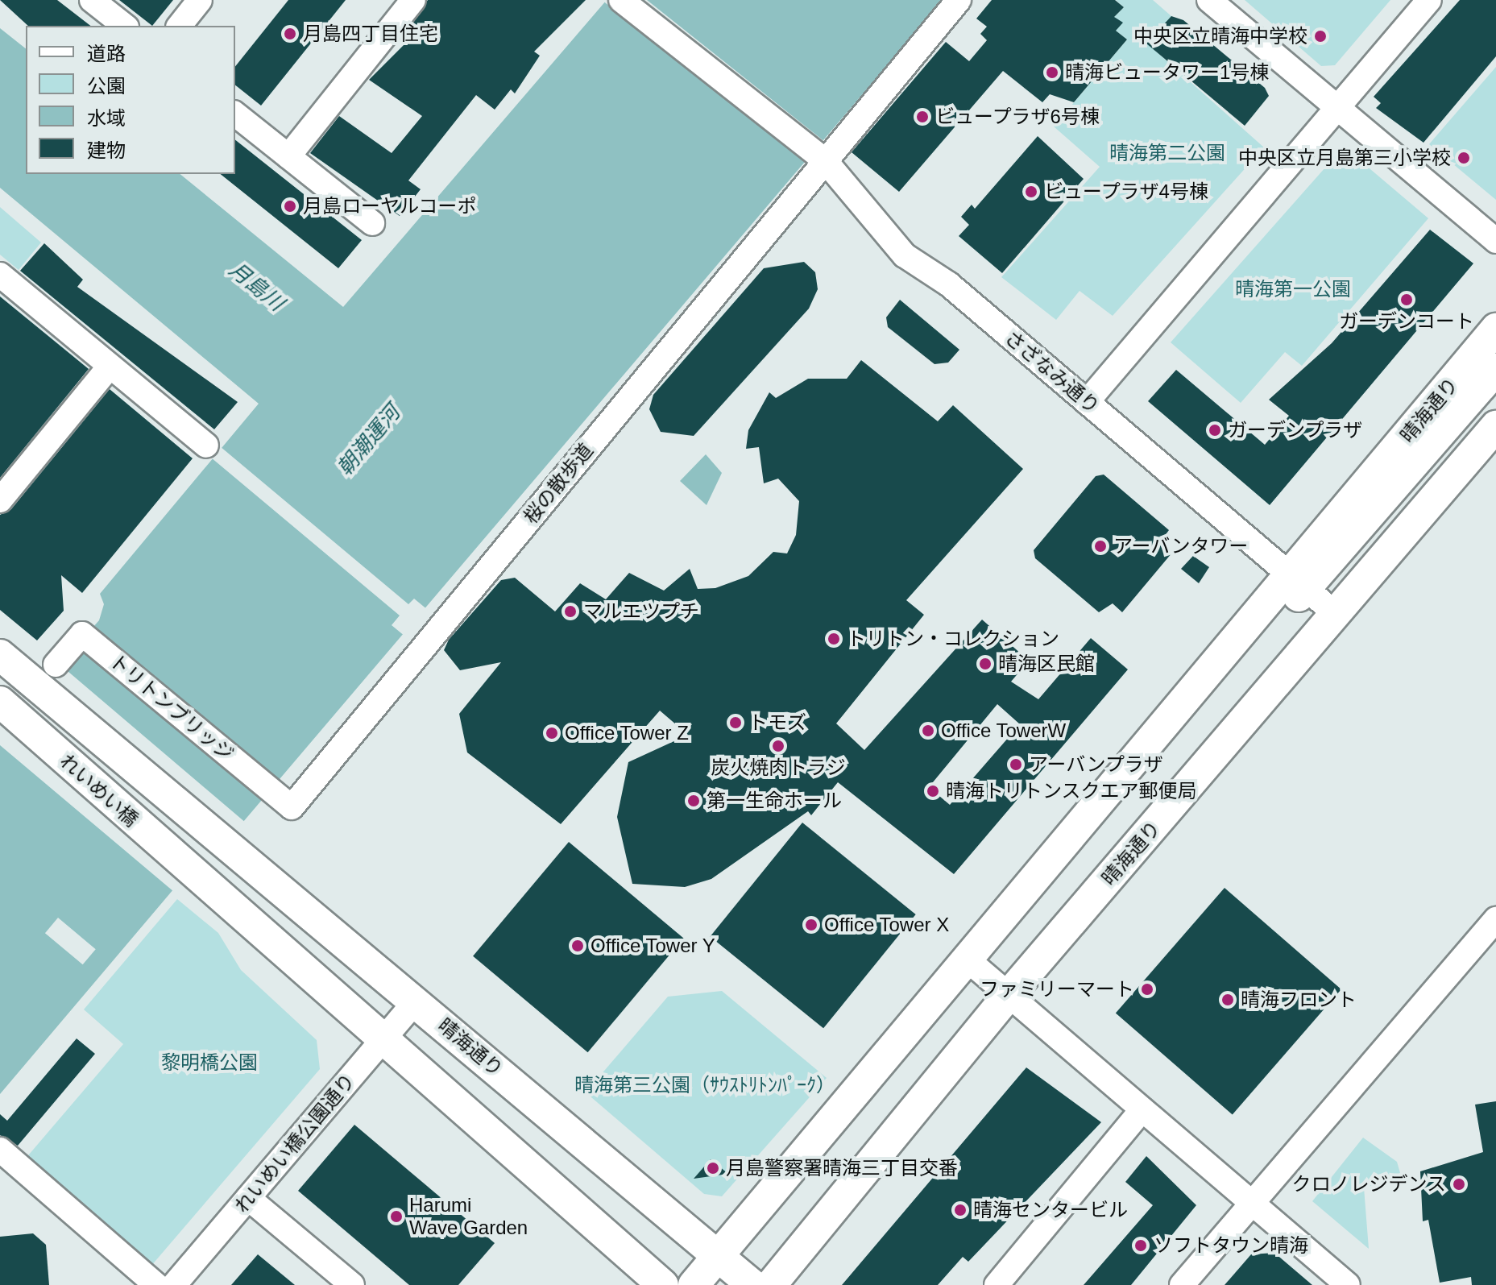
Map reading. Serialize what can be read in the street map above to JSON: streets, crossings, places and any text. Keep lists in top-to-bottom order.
{
  "streets": {
    "main road": ["晴海通り", "れいめい橋"],
    "street": [
      "さざなみ通り",
      "桜の散歩道",
      "トリトンブリッジ",
      "れいめい橋公園通り"
    ]
  },
  "crossings": [
    ["さざなみ通り", "晴海通り"],
    ["さざなみ通り", "桜の散歩道"],
    ["晴海通り", "れいめい橋"],
    ["晴海通り", "れいめい橋公園通り"],
    ["桜の散歩道", "トリトンブリッジ"],
    ["トリトンブリッジ", "れいめい橋"],
    ["れいめい橋", "れいめい橋公園通り"]
  ],
  "water": ["月島川", "朝潮運河"],
  "parks": [
    "晴海第二公園",
    "晴海第一公園",
    "黎明橋公園",
    "晴海第三公園（ｻｳｽﾄﾘﾄﾝﾊﾟｰｸ）"
  ],
  "places": [
    "月島四丁目住宅",
    "中央区立晴海中学校",
    "晴海ビュータワー1号棟",
    "ビュープラザ6号棟",
    "中央区立月島第三小学校",
    "ビュープラザ4号棟",
    "月島ローヤルコーポ",
    "ガーデンコート",
    "ガーデンプラザ",
    "アーバンタワー",
    "マルエツプチ",
    "トリトン・コレクション",
    "晴海区民館",
    "トモズ",
    "Office TowerW",
    "Office Tower Z",
    "炭火焼肉トラジ",
    "アーバンプラザ",
    "晴海トリトンスクエア郵便局",
    "第一生命ホール",
    "Office Tower X",
    "Office Tower Y",
    "ファミリーマート",
    "晴海フロント",
    "月島警察署晴海三丁目交番",
    "クロノレジデンス",
    "晴海センタービル",
    "Harumi Wave Garden",
    "ソフトタウン晴海"
  ],
  "legend": [
    "道路",
    "公園",
    "水域",
    "建物"
  ]
}
